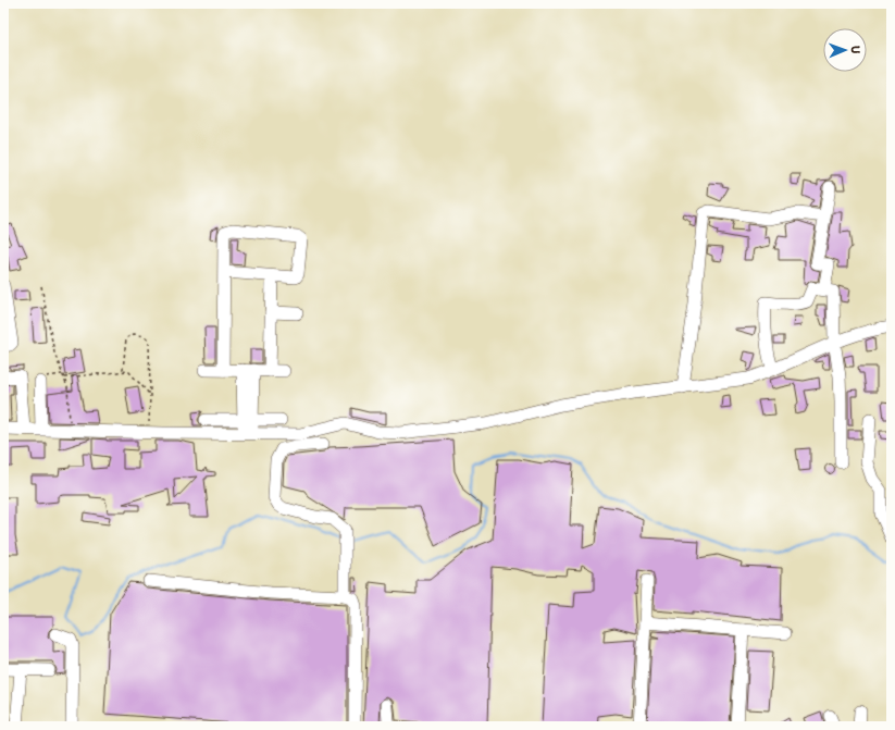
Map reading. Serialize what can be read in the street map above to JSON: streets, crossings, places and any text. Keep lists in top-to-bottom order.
{
  "north": "right"
}
